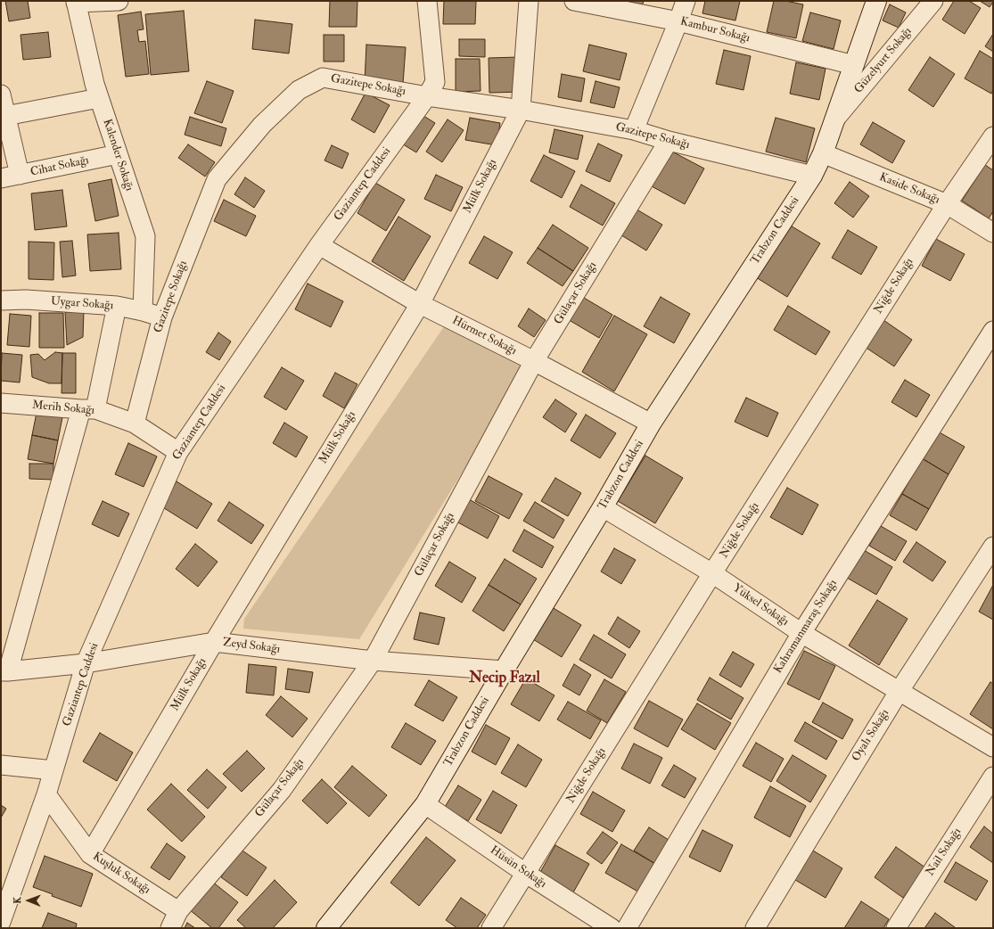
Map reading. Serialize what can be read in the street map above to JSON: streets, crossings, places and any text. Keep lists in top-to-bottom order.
{
  "streets": {
    "main road": ["Trabzon Caddesi"],
    "street": [
      "Kambur Sokağı",
      "Güzelyurt Sokağı",
      "Gazitepe Sokağı",
      "Kalender Sokağı",
      "Cihat Sokağı",
      "Gaziantep Caddesi",
      "Mülk Sokağı",
      "Kaside Sokağı",
      "Niğde Sokağı",
      "Gülaçar Sokağı",
      "Uygar Sokağı",
      "Hürmet Sokağı",
      "Merih Sokağı",
      "Yüksel Sokağı",
      "Kahramanmaraş Sokağı",
      "Zeyd Sokağı",
      "Oyalı Sokağı",
      "Nail Sokağı",
      "Hüsün Sokağı",
      "Kuşluk Sokağı"
    ]
  },
  "crossings": [
    ["Kambur Sokağı", "Trabzon Caddesi"],
    ["Güzelyurt Sokağı", "Trabzon Caddesi"],
    ["Gazitepe Sokağı", "Gaziantep Caddesi"],
    ["Gazitepe Sokağı", "Mülk Sokağı"],
    ["Gazitepe Sokağı", "Trabzon Caddesi"],
    ["Gazitepe Sokağı", "Gülaçar Sokağı"],
    ["Gazitepe Sokağı", "Uygar Sokağı"],
    ["Gazitepe Sokağı", "Merih Sokağı"],
    ["Kalender Sokağı", "Cihat Sokağı"],
    ["Kalender Sokağı", "Uygar Sokağı"],
    ["Gaziantep Caddesi", "Hürmet Sokağı"],
    ["Gaziantep Caddesi", "Merih Sokağı"],
    ["Gaziantep Caddesi", "Zeyd Sokağı"],
    ["Gaziantep Caddesi", "Kuşluk Sokağı"],
    ["Mülk Sokağı", "Hürmet Sokağı"],
    ["Mülk Sokağı", "Zeyd Sokağı"],
    ["Mülk Sokağı", "Kuşluk Sokağı"],
    ["Kaside Sokağı", "Trabzon Caddesi"],
    ["Kaside Sokağı", "Niğde Sokağı"],
    ["Trabzon Caddesi", "Hürmet Sokağı"],
    ["Trabzon Caddesi", "Yüksel Sokağı"],
    ["Trabzon Caddesi", "Zeyd Sokağı"],
    ["Trabzon Caddesi", "Hüsün Sokağı"],
    ["Niğde Sokağı", "Yüksel Sokağı"],
    ["Niğde Sokağı", "Hüsün Sokağı"],
    ["Gülaçar Sokağı", "Hürmet Sokağı"],
    ["Gülaçar Sokağı", "Zeyd Sokağı"],
    ["Gülaçar Sokağı", "Kuşluk Sokağı"],
    ["Yüksel Sokağı", "Kahramanmaraş Sokağı"],
    ["Yüksel Sokağı", "Oyalı Sokağı"]
  ],
  "districts": ["Necip Fazıl"],
  "north": "left"
}
